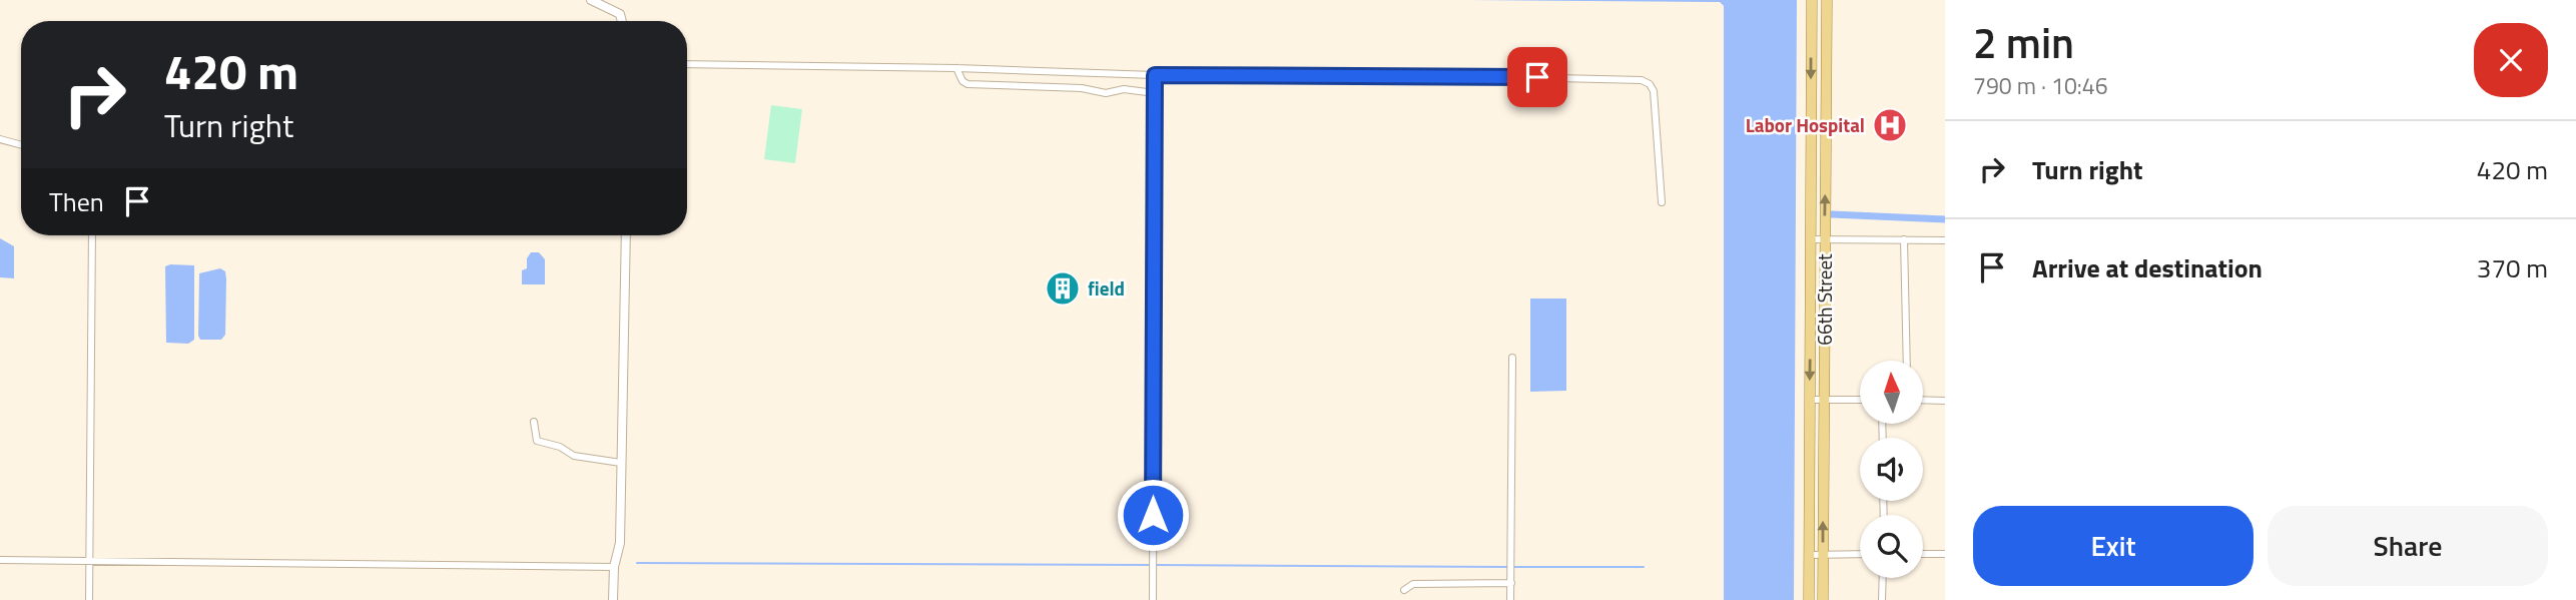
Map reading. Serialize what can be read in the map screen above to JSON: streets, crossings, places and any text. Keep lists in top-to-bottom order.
{
  "streets": {
    "main road": ["66th Street"]
  },
  "places": {
    "hospital": ["Labor Hospital"],
    "building": ["field"]
  },
  "north": "top",
  "page": {
    "heading": ["2 min", "790 m · 10:46"],
    "turn": ["420 m", "Turn right"],
    "list": [
      {
        "name": "Turn right",
        "value": "420 m"
      },
      {
        "name": "Arrive at destination",
        "value": "370 m"
      }
    ],
    "then": "Then",
    "buttons": ["Exit", "Share"]
  }
}
